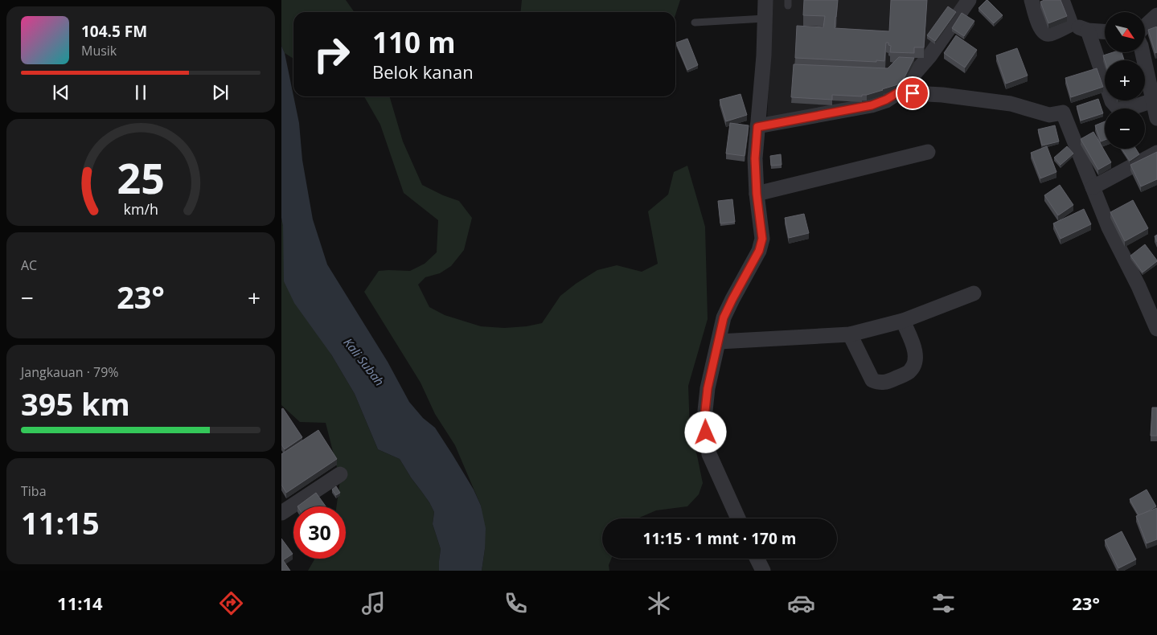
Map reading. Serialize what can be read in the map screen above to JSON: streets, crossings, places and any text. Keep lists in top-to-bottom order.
{
  "water": ["Kali Subah"],
  "north": "bottom right",
  "page": {
    "map_buttons": ["+", "−"],
    "turn": ["110 m", "Belok kanan"],
    "song": ["104.5 FM", "Musik"],
    "tile": [
      "AC",
      ["Jangkauan · 79%", "395 km"],
      ["Tiba", "11:15"]
    ],
    "heat": ["−", "23°", "+"],
    "limit": "30",
    "trip": "11:15 · 1 mnt · 170 m",
    "tabs": ["11:14", "23°"],
    "gauge": ["25", "km/h"]
  }
}
